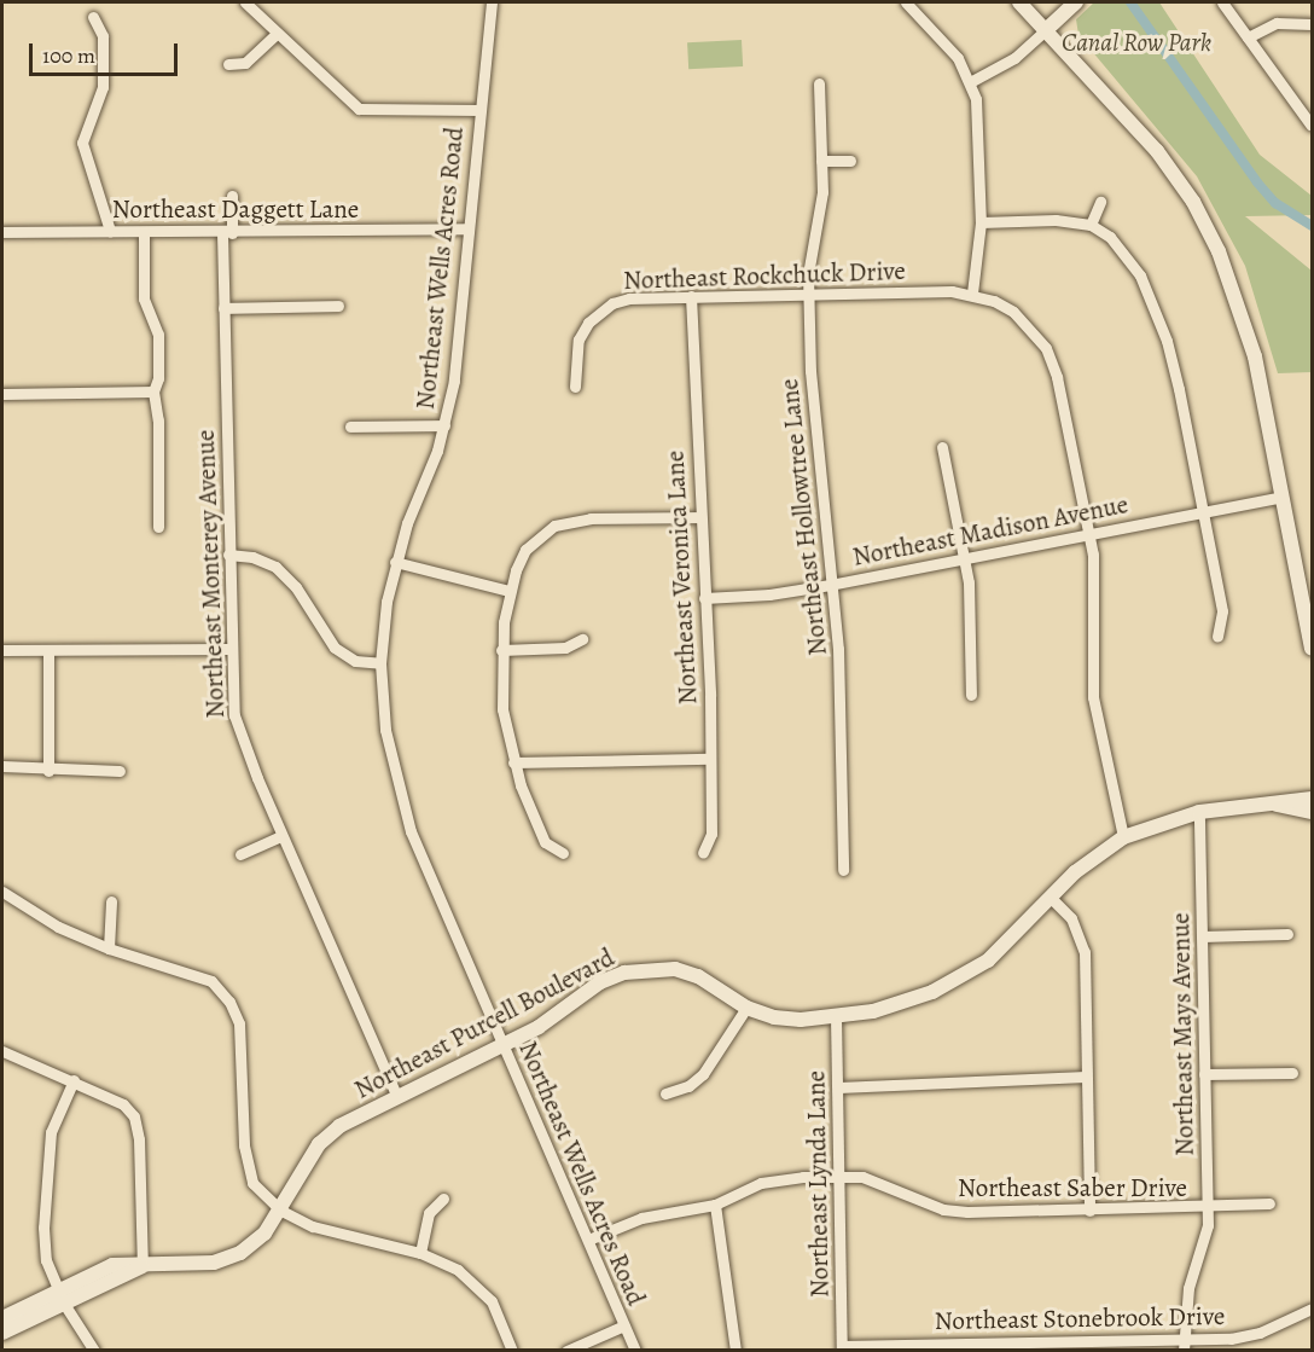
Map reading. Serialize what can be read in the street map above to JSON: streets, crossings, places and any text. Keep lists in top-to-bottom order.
{
  "streets": {
    "street": [
      "Northeast Daggett Lane",
      "Northeast Wells Acres Road",
      "Northeast Rockchuck Drive",
      "Northeast Hollowtree Lane",
      "Northeast Madison Avenue",
      "Northeast Monterey Avenue",
      "Northeast Veronica Lane",
      "Northeast Purcell Boulevard",
      "Northeast Mays Avenue",
      "Northeast Lynda Lane",
      "Northeast Saber Drive",
      "Northeast Stonebrook Drive"
    ]
  },
  "crossings": [
    ["Northeast Daggett Lane", "Northeast Wells Acres Road"],
    ["Northeast Daggett Lane", "Northeast Monterey Avenue"],
    ["Northeast Wells Acres Road", "Northeast Purcell Boulevard"],
    ["Northeast Wells Acres Road", "Northeast Saber Drive"],
    ["Northeast Rockchuck Drive", "Northeast Hollowtree Lane"],
    ["Northeast Rockchuck Drive", "Northeast Veronica Lane"],
    ["Northeast Hollowtree Lane", "Northeast Madison Avenue"],
    ["Northeast Madison Avenue", "Northeast Veronica Lane"],
    ["Northeast Monterey Avenue", "Northeast Purcell Boulevard"],
    ["Northeast Purcell Boulevard", "Northeast Mays Avenue"],
    ["Northeast Purcell Boulevard", "Northeast Lynda Lane"],
    ["Northeast Mays Avenue", "Northeast Saber Drive"],
    ["Northeast Mays Avenue", "Northeast Stonebrook Drive"],
    ["Northeast Lynda Lane", "Northeast Saber Drive"],
    ["Northeast Lynda Lane", "Northeast Stonebrook Drive"]
  ],
  "parks": ["Canal Row Park"],
  "scale_bar": "100 m"
}
